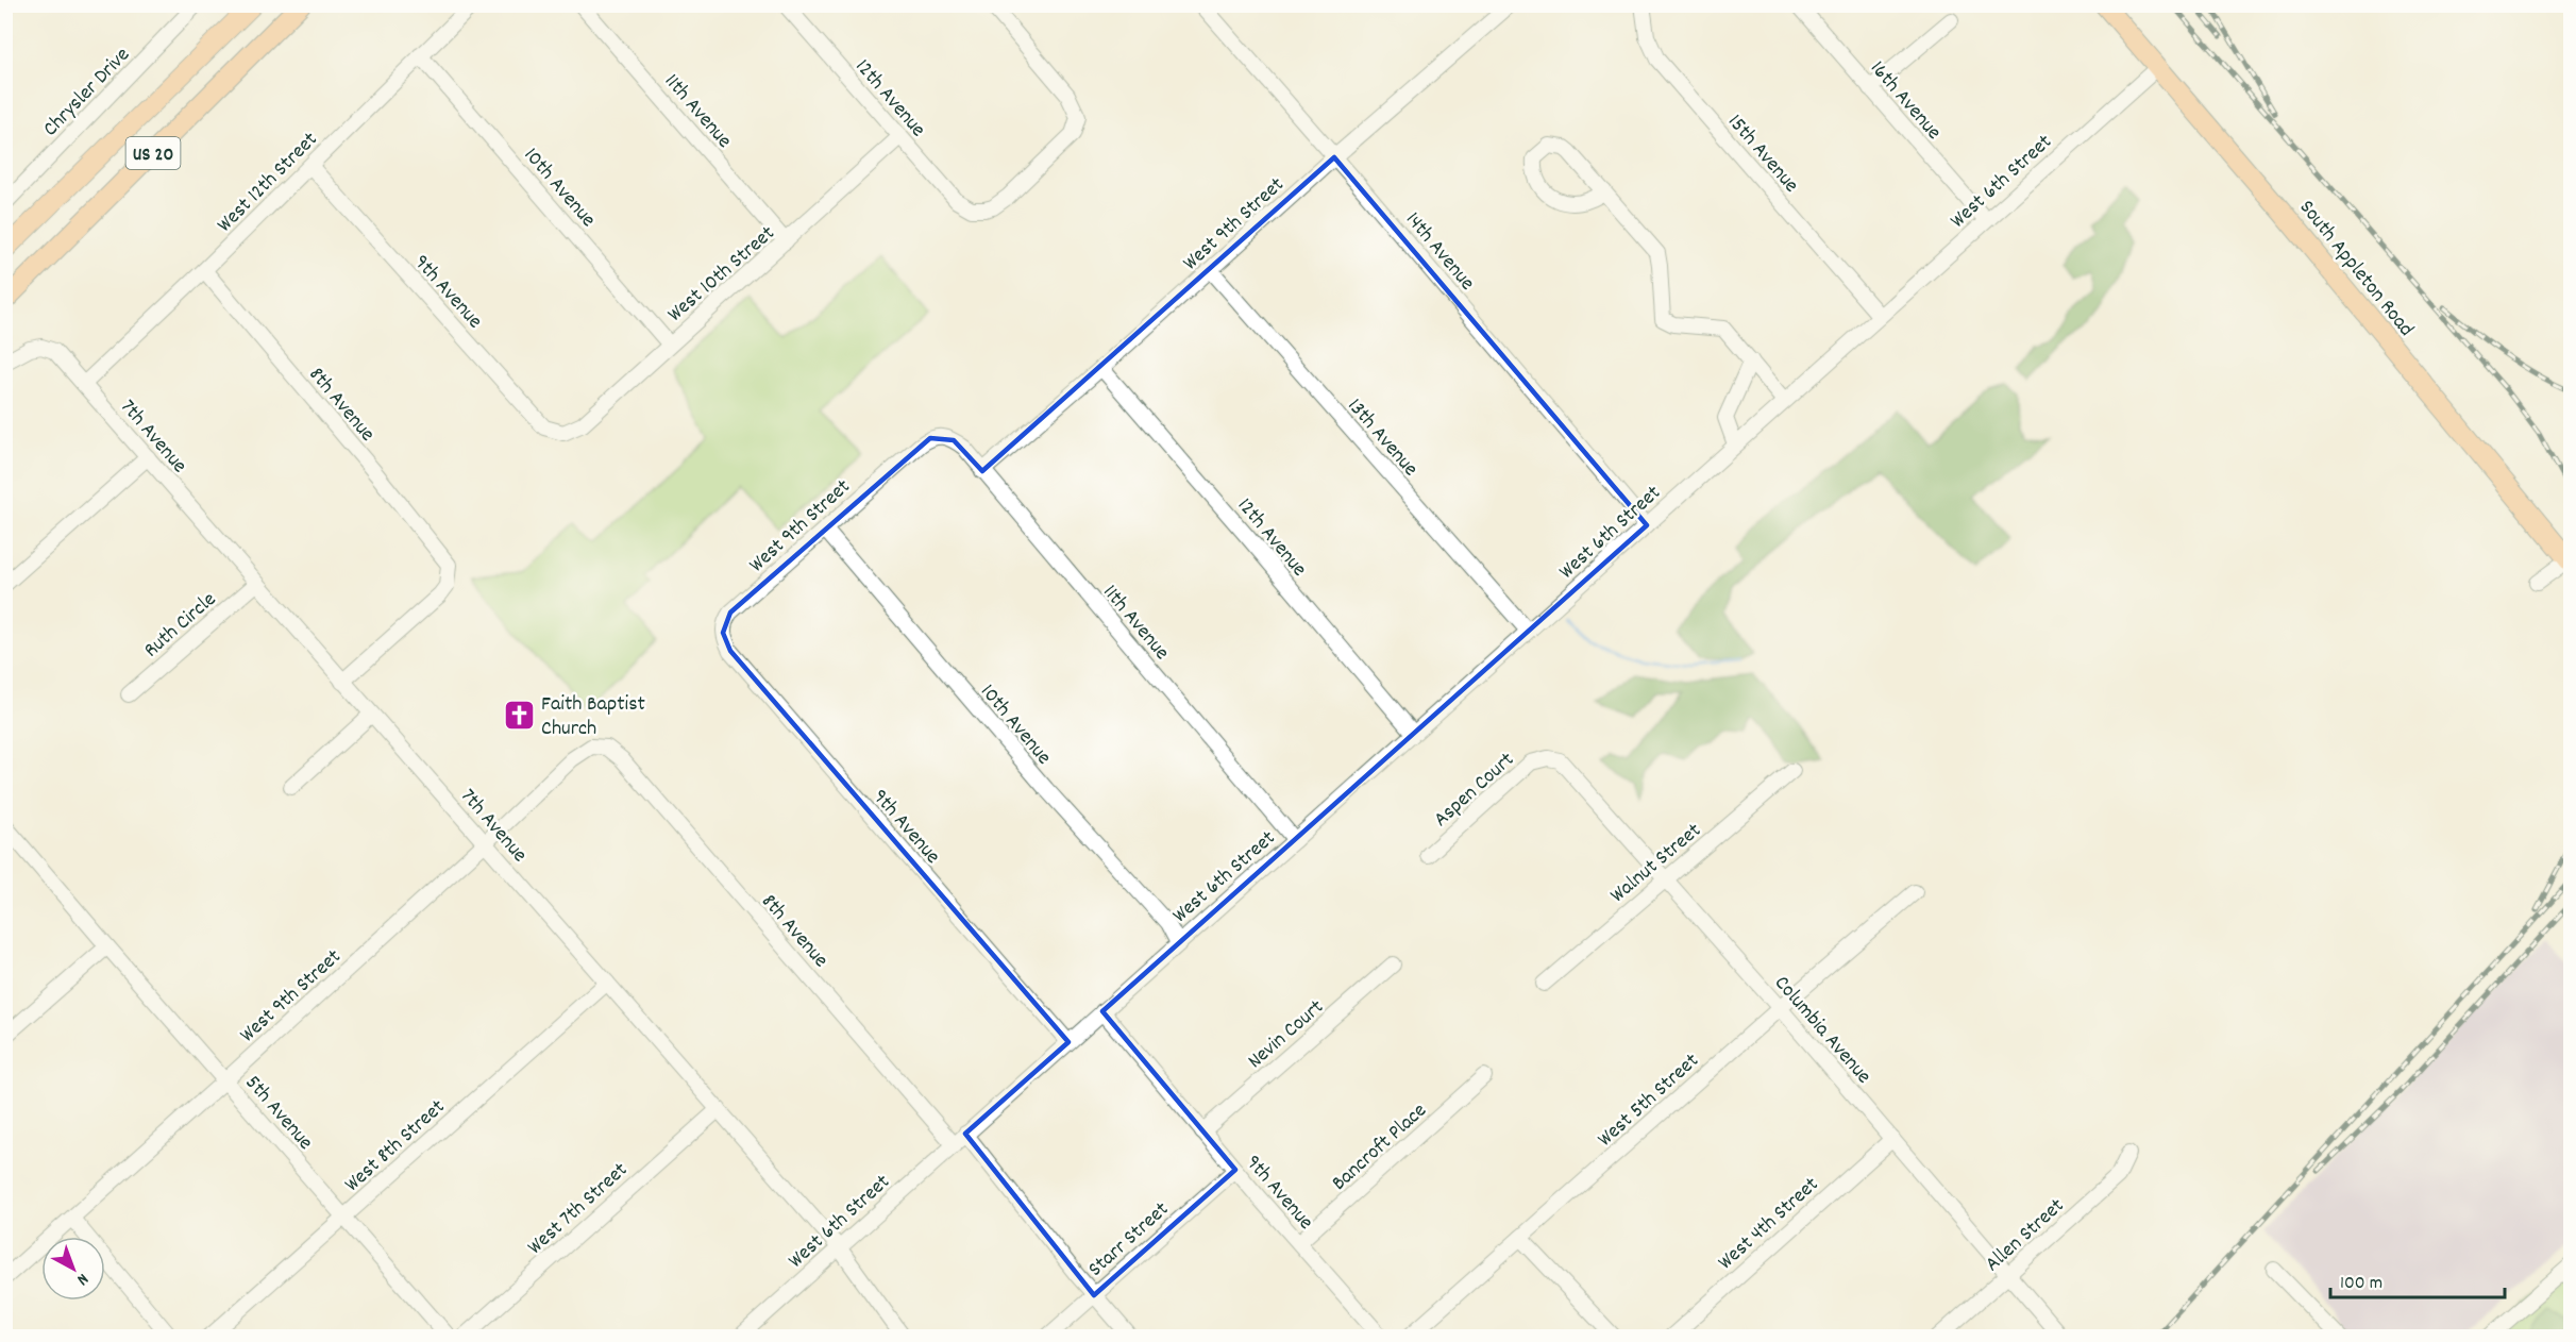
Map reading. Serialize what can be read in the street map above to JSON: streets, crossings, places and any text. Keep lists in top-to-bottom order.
{
  "streets": {
    "main road": ["US 20", "South Appleton Road"],
    "street": [
      "Chrysler Drive",
      "12th Avenue",
      "16th Avenue",
      "11th Avenue",
      "15th Avenue",
      "West 6th Street",
      "West 12th Street",
      "10th Avenue",
      "West 9th Street",
      "14th Avenue",
      "West 10th Street",
      "9th Avenue",
      "8th Avenue",
      "7th Avenue",
      "13th Avenue",
      "Ruth Circle",
      "Aspen Court",
      "Walnut Street",
      "Columbia Avenue",
      "Nevin Court",
      "West 5th Street",
      "5th Avenue",
      "West 8th Street",
      "Bancroft Place",
      "West 7th Street",
      "West 4th Street",
      "Allen Street",
      "Starr Street"
    ]
  },
  "crossings": [
    ["12th Avenue", "West 6th Street"],
    ["12th Avenue", "West 9th Street"],
    ["12th Avenue", "West 10th Street"],
    ["16th Avenue", "West 6th Street"],
    ["11th Avenue", "West 6th Street"],
    ["11th Avenue", "West 9th Street"],
    ["11th Avenue", "West 10th Street"],
    ["15th Avenue", "West 6th Street"],
    ["West 6th Street", "10th Avenue"],
    ["West 6th Street", "14th Avenue"],
    ["West 6th Street", "South Appleton Road"],
    ["West 6th Street", "9th Avenue"],
    ["West 6th Street", "8th Avenue"],
    ["West 6th Street", "7th Avenue"],
    ["West 6th Street", "13th Avenue"],
    ["West 12th Street", "10th Avenue"],
    ["West 12th Street", "9th Avenue"],
    ["West 12th Street", "8th Avenue"],
    ["West 12th Street", "7th Avenue"],
    ["10th Avenue", "West 9th Street"],
    ["10th Avenue", "West 10th Street"],
    ["West 9th Street", "14th Avenue"],
    ["West 9th Street", "9th Avenue"],
    ["West 9th Street", "8th Avenue"],
    ["West 9th Street", "7th Avenue"],
    ["West 9th Street", "13th Avenue"],
    ["West 9th Street", "5th Avenue"],
    ["West 10th Street", "9th Avenue"],
    ["9th Avenue", "Nevin Court"],
    ["9th Avenue", "Bancroft Place"],
    ["9th Avenue", "Starr Street"],
    ["8th Avenue", "7th Avenue"],
    ["7th Avenue", "Ruth Circle"],
    ["7th Avenue", "West 8th Street"],
    ["7th Avenue", "West 7th Street"],
    ["Aspen Court", "Columbia Avenue"],
    ["Walnut Street", "Columbia Avenue"],
    ["Columbia Avenue", "West 5th Street"],
    ["Columbia Avenue", "West 4th Street"],
    ["Columbia Avenue", "Allen Street"],
    ["5th Avenue", "West 8th Street"]
  ],
  "places": {
    "church": ["Faith Baptist Church"]
  },
  "scale_bar": "100 m",
  "north": "bottom right"
}
